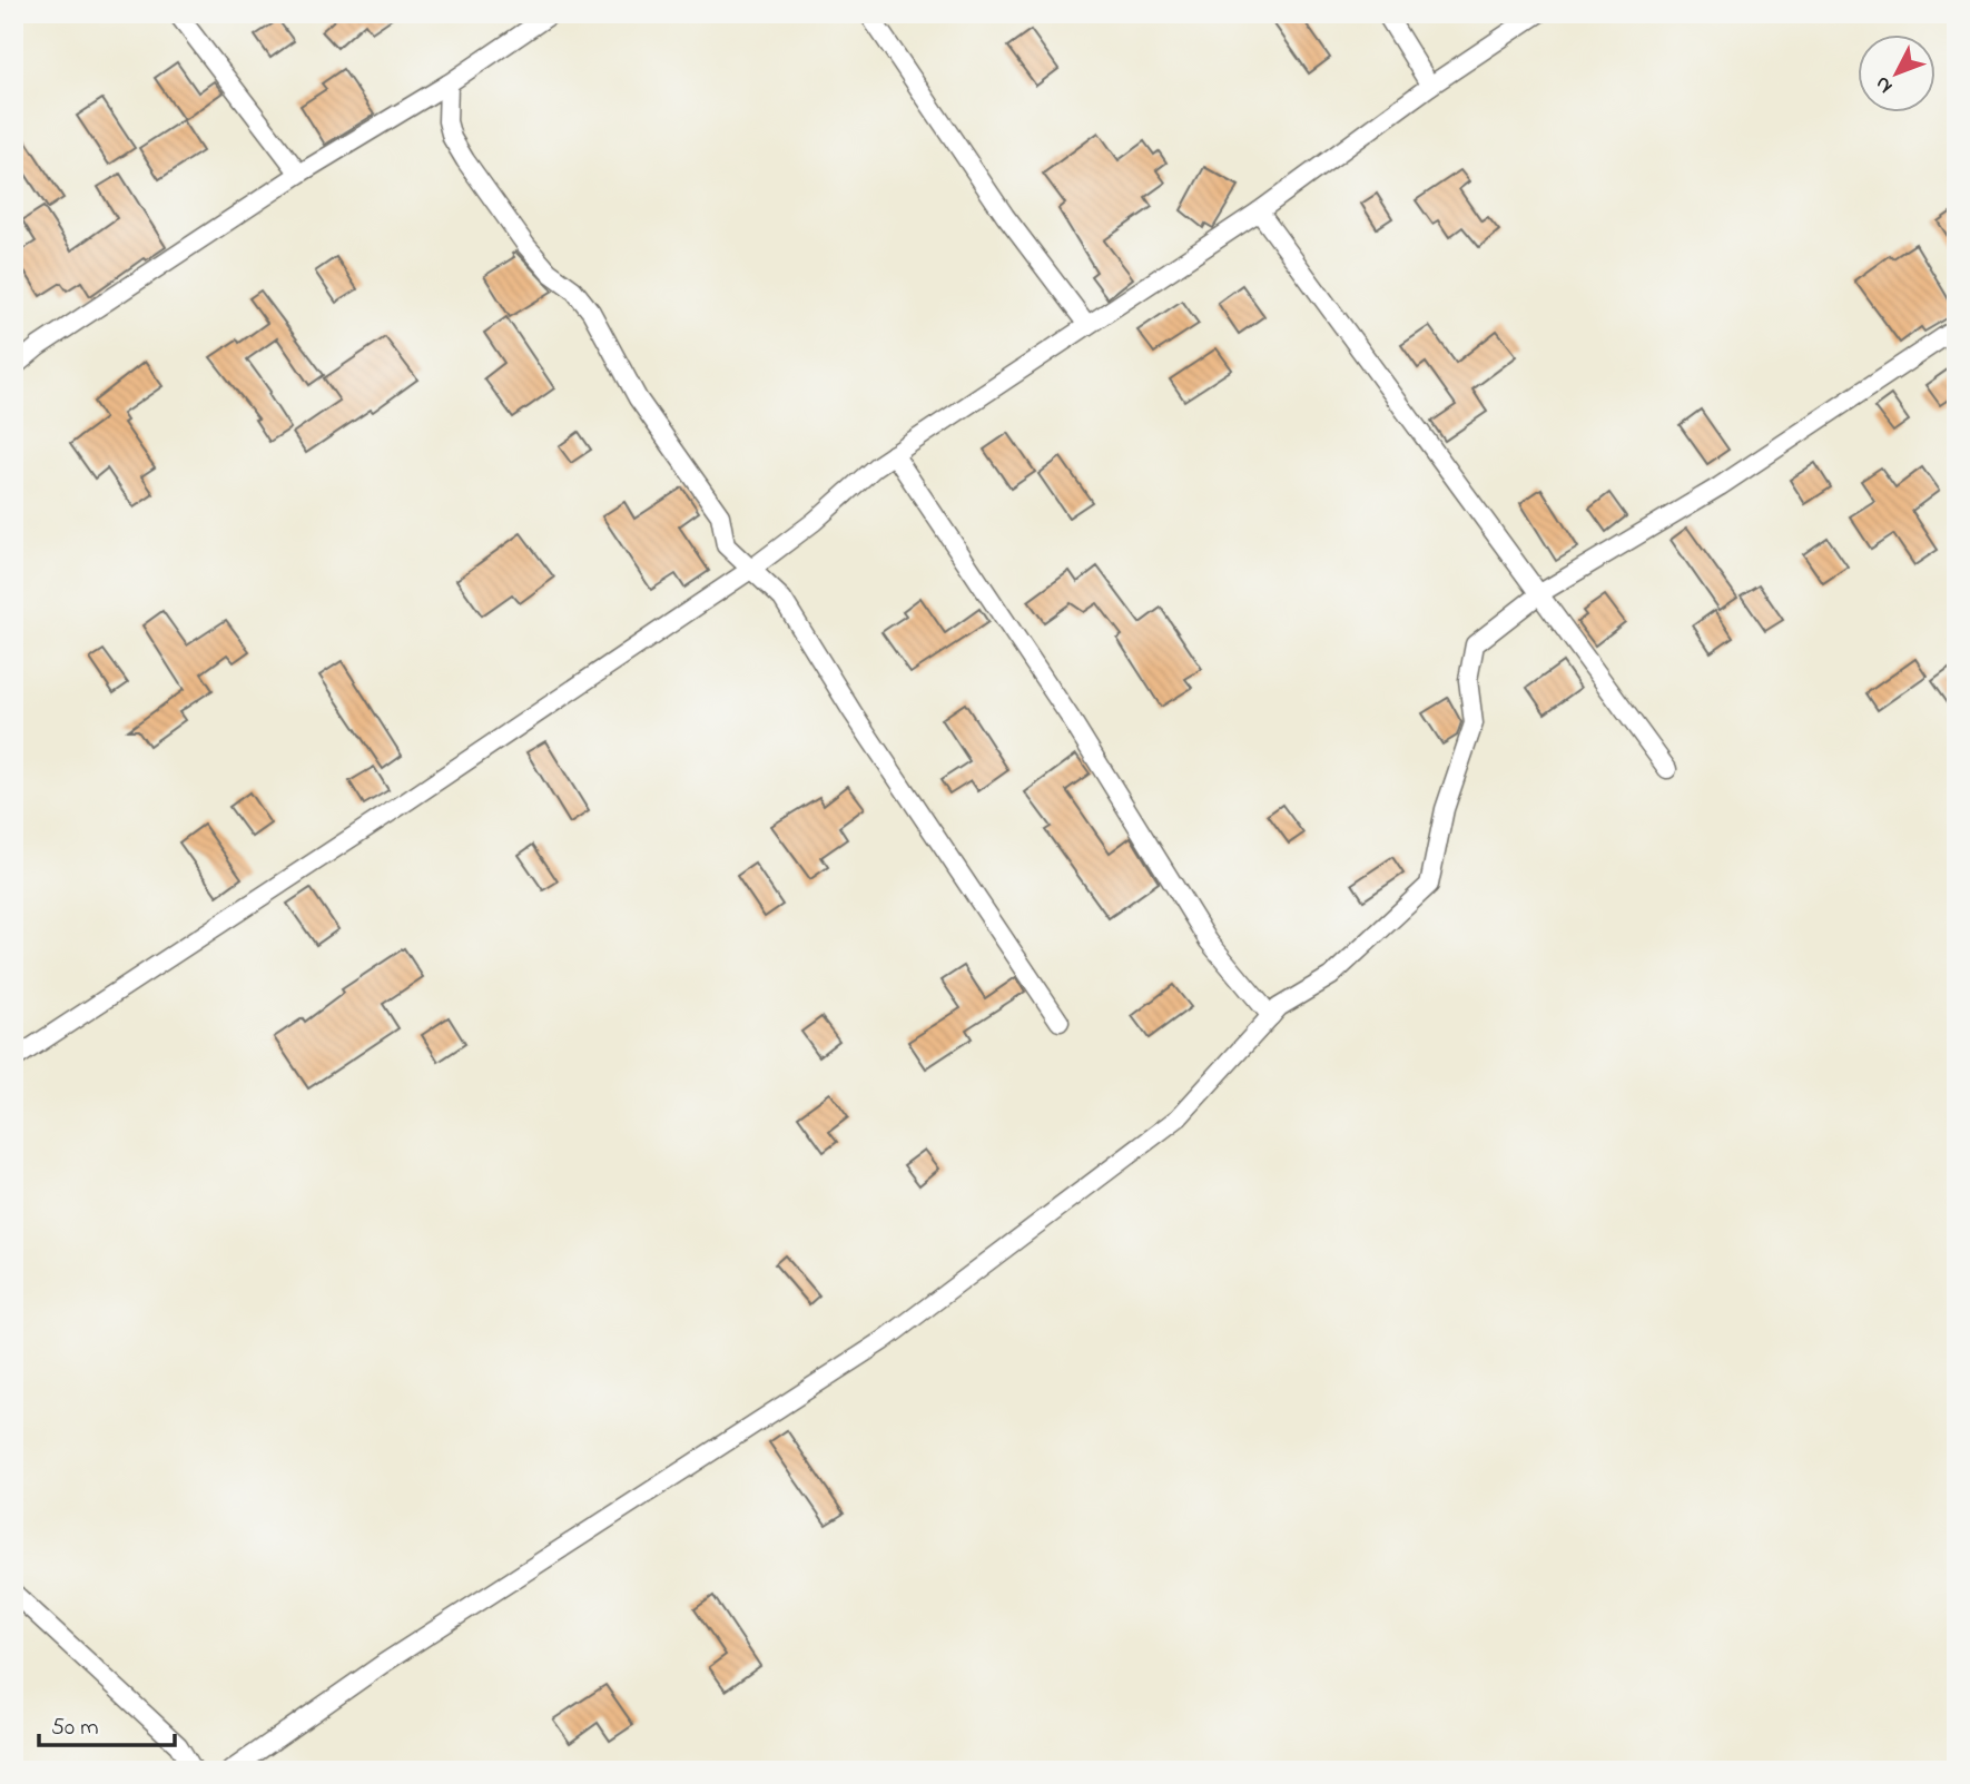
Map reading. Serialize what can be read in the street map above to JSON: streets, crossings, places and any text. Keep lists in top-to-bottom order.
{
  "scale_bar": "50 m",
  "north": "bottom left"
}
